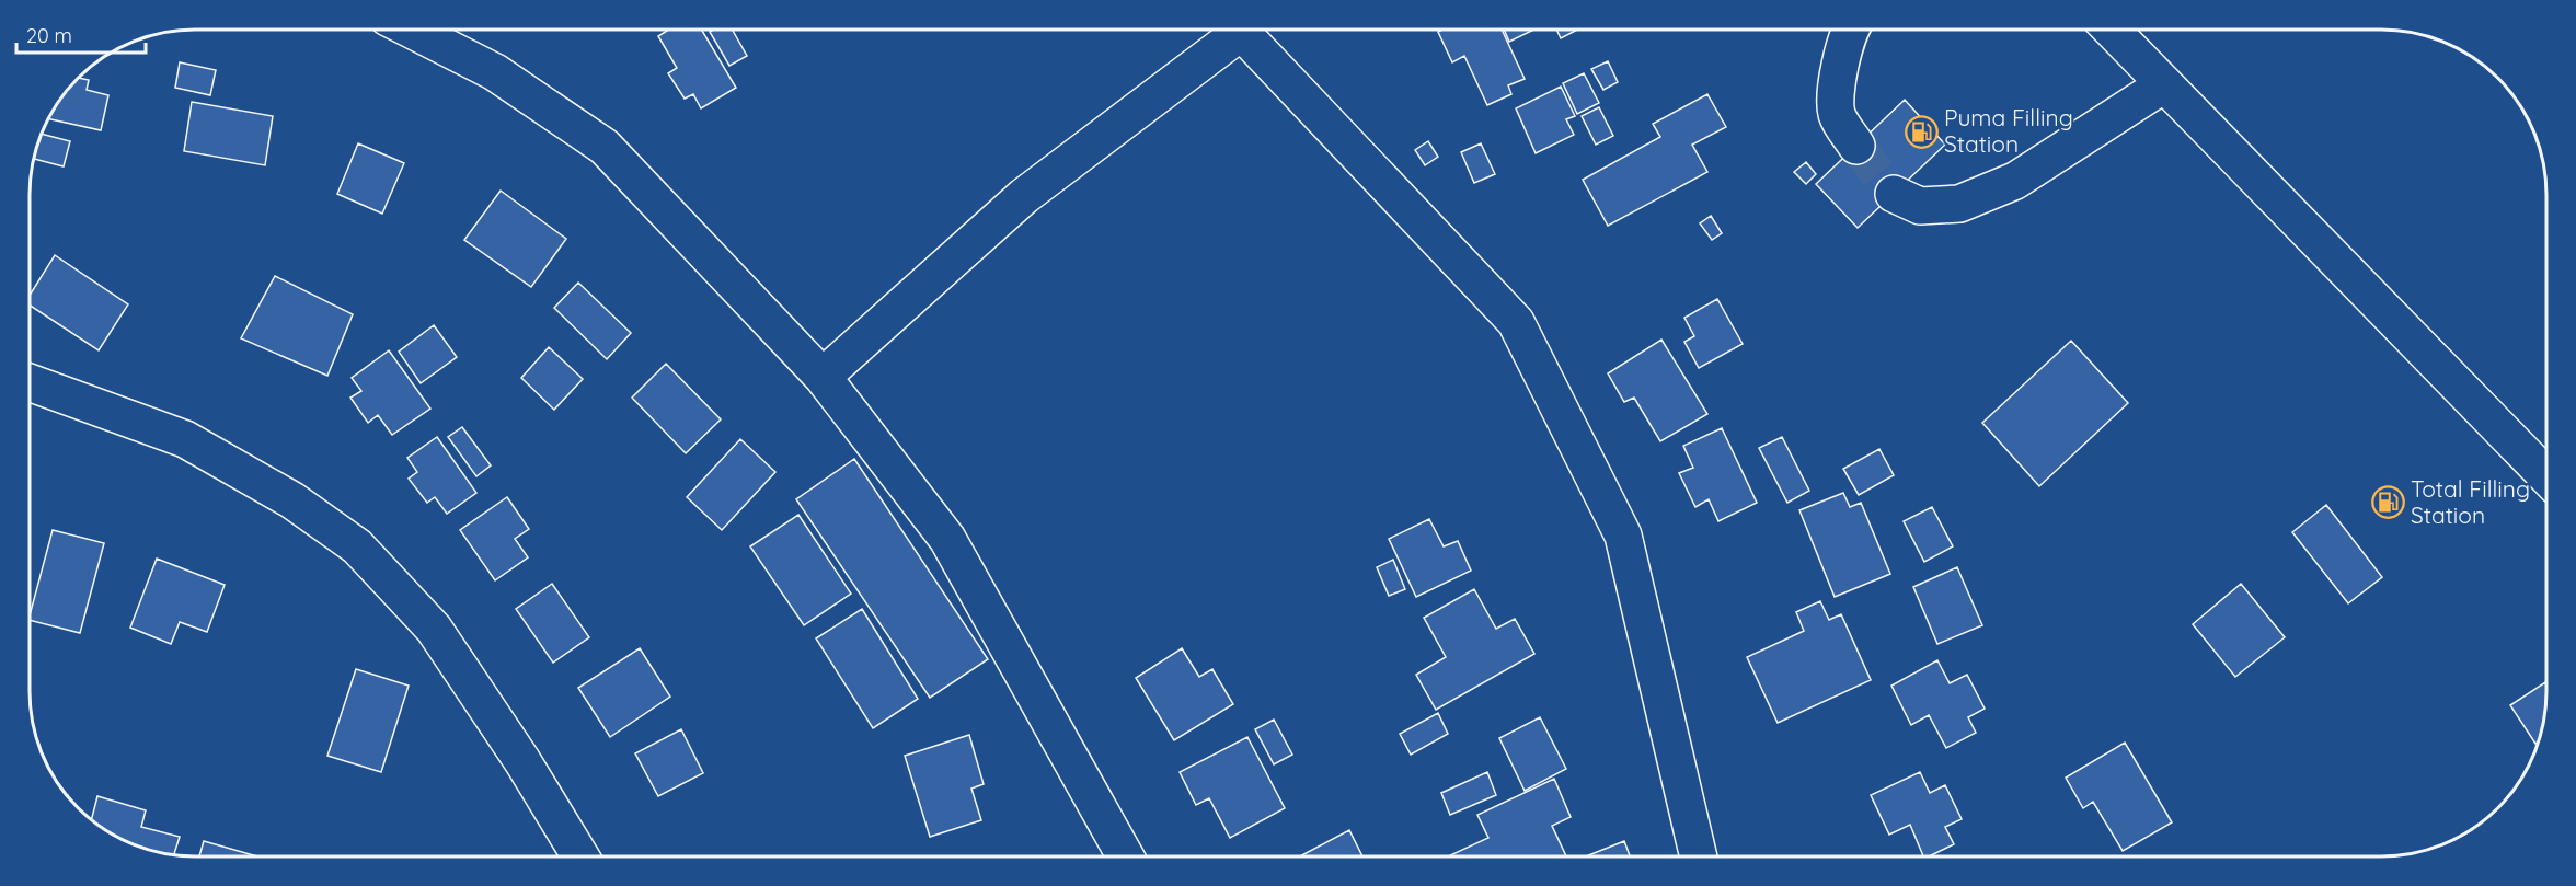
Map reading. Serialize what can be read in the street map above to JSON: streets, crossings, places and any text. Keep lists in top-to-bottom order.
{
  "places": {
    "fuel station": ["Puma Filling Station", "Total Filling Station"]
  },
  "scale_bar": "20 m"
}
